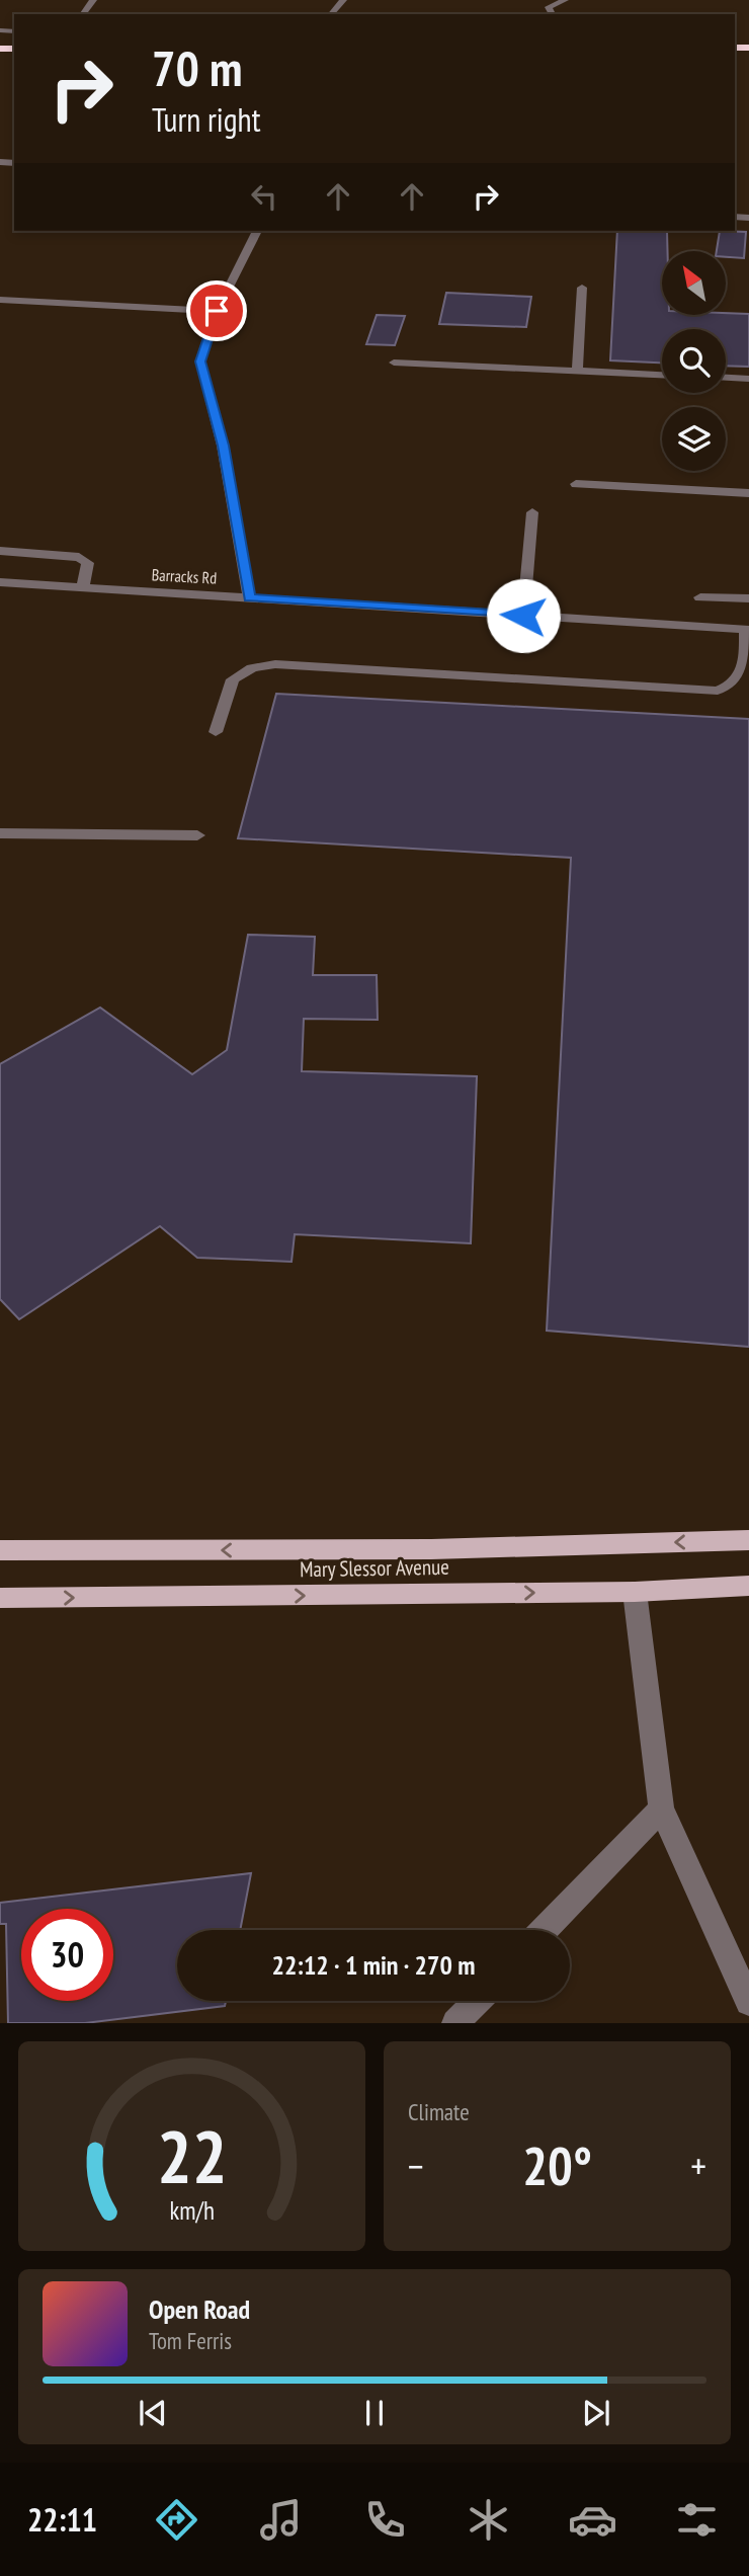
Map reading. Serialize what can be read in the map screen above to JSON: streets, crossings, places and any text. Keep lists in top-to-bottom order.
{
  "streets": {
    "main road": ["Mary Slessor Avenue"],
    "street": ["Barracks Rd"]
  },
  "north": "top left",
  "page": {
    "turn": ["70 m", "Turn right"],
    "limit": "30",
    "trip": "22:12 · 1 min · 270 m",
    "tile": "Climate",
    "heat": ["−", "20°", "+"],
    "song": ["Open Road", "Tom Ferris"],
    "tabs": "22:11",
    "gauge": ["22", "km/h"]
  }
}
